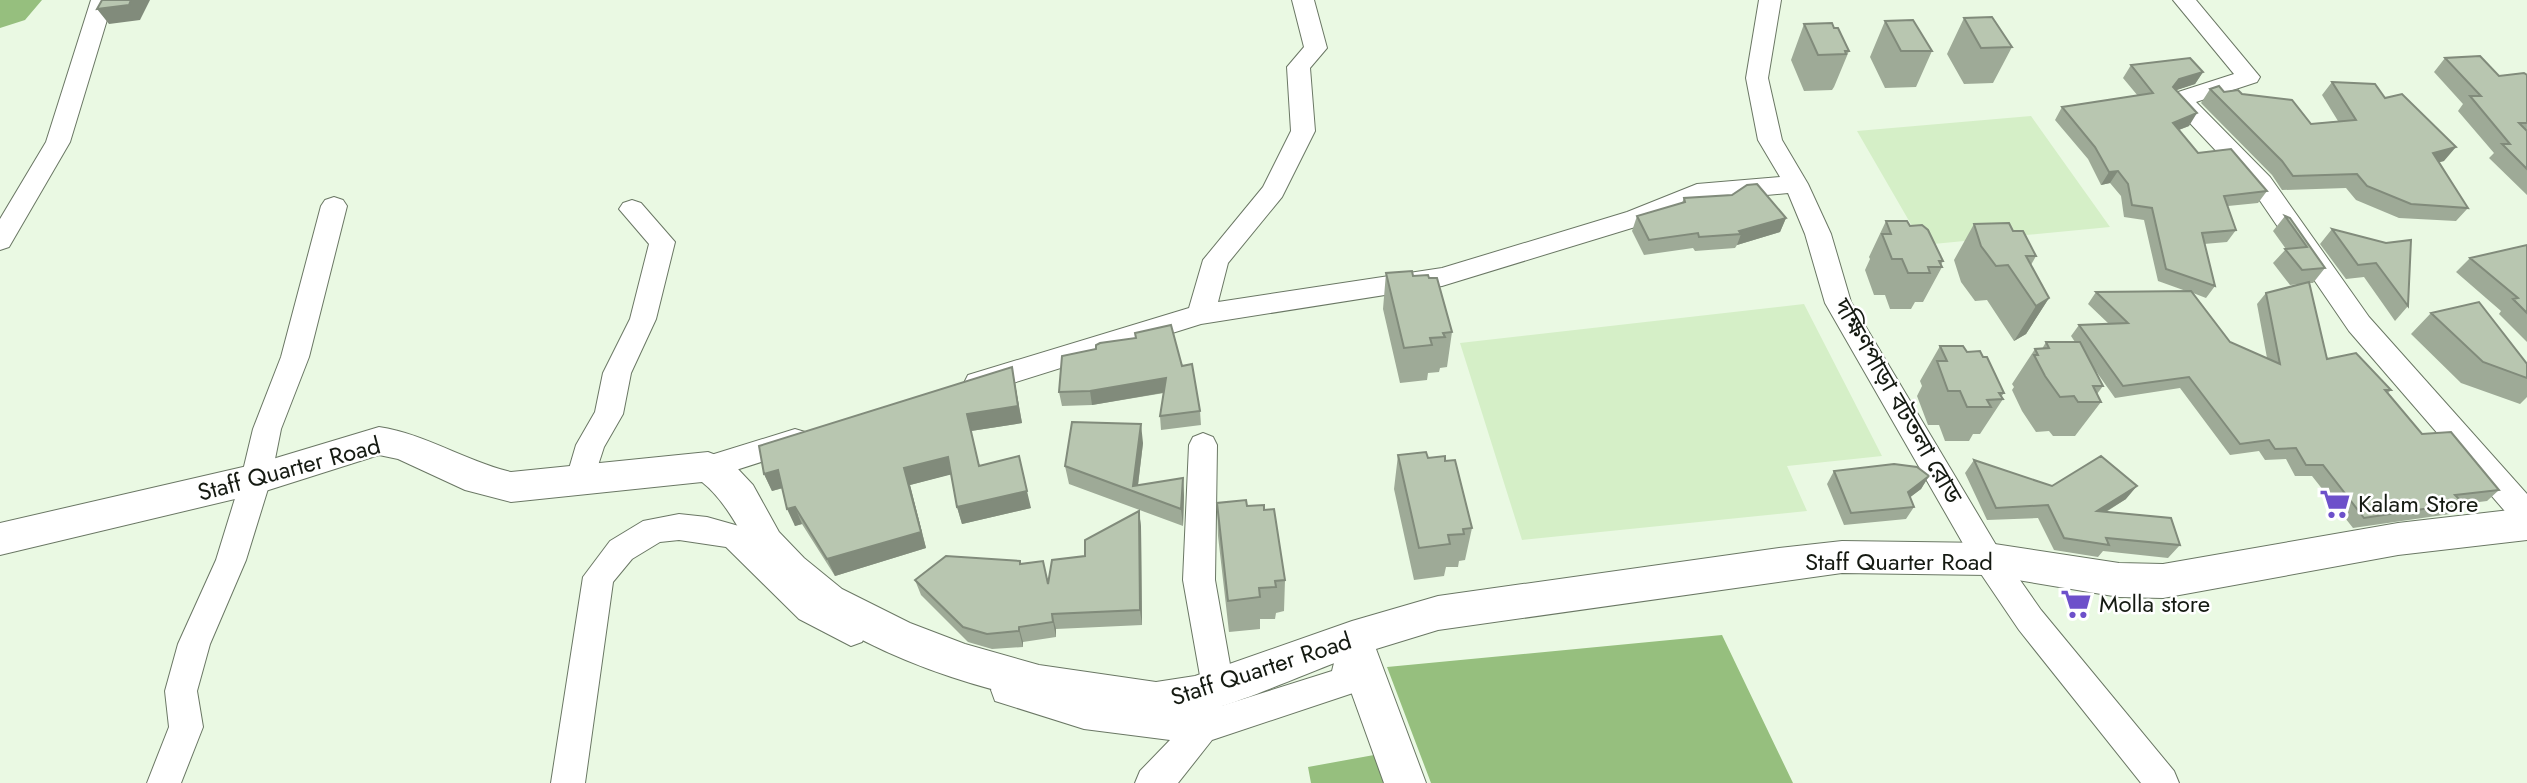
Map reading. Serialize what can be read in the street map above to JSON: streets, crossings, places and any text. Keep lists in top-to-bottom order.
{
  "streets": {
    "street": ["দক্ষিণপাড়া বটতলা রোড", "Staff Quarter Road"]
  },
  "crossings": [
    ["দক্ষিণপাড়া বটতলা রোড", "Staff Quarter Road"]
  ],
  "places": {
    "supermarket": ["Kalam Store", "Molla store"]
  }
}
